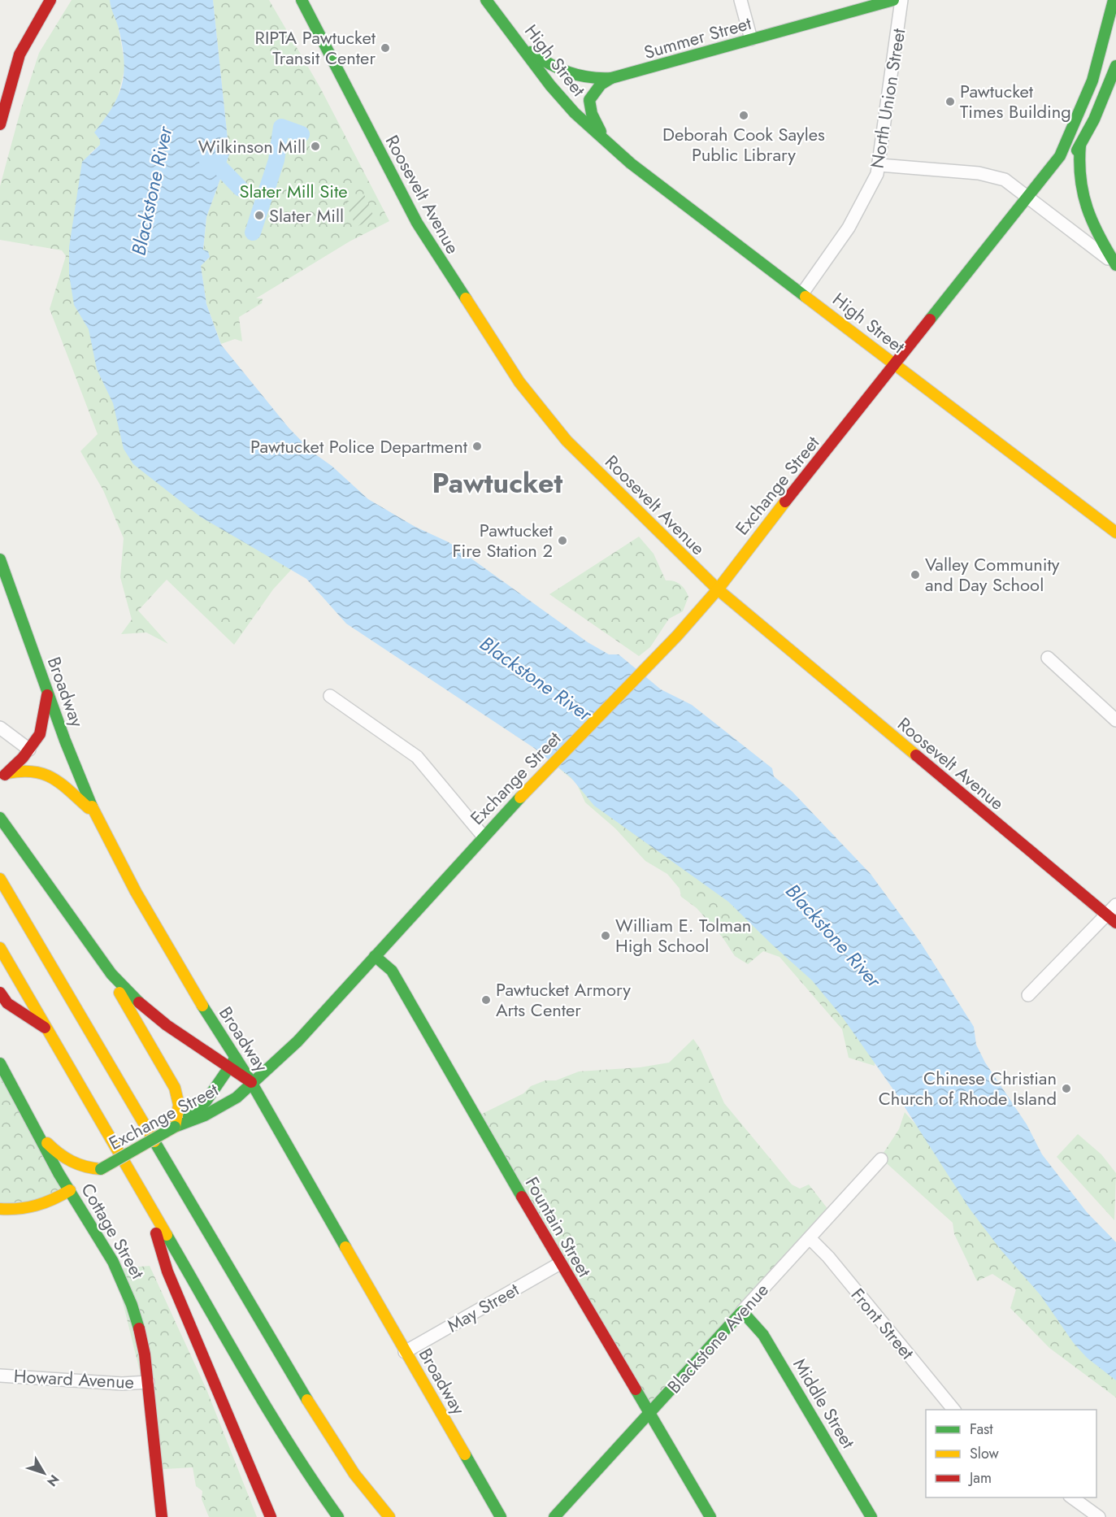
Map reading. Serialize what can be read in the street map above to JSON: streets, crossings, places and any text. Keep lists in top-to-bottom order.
{
  "streets": {
    "main road": [
      "Summer Street",
      "High Street",
      "Roosevelt Avenue",
      "Exchange Street",
      "Broadway",
      "Fountain Street",
      "Cottage Street",
      "Blackstone Avenue",
      "Middle Street"
    ],
    "street": [
      "North Union Street",
      "May Street",
      "Front Street",
      "Howard Avenue"
    ]
  },
  "crossings": [
    ["Summer Street", "High Street"],
    ["High Street", "North Union Street"],
    ["High Street", "Exchange Street"],
    ["Roosevelt Avenue", "Exchange Street"],
    ["Exchange Street", "Broadway"],
    ["Exchange Street", "Fountain Street"],
    ["Exchange Street", "Cottage Street"],
    ["Broadway", "May Street"],
    ["Fountain Street", "May Street"],
    ["Fountain Street", "Blackstone Avenue"],
    ["Cottage Street", "Howard Avenue"],
    ["Front Street", "Blackstone Avenue"],
    ["Blackstone Avenue", "Middle Street"]
  ],
  "districts": ["Pawtucket"],
  "water": ["Blackstone River"],
  "parks": ["Slater Mill Site"],
  "places": [
    "RIPTA Pawtucket Transit Center",
    "Pawtucket Times Building",
    "Deborah Cook Sayles Public Library",
    "Wilkinson Mill",
    "Slater Mill",
    "Pawtucket Police Department",
    "Pawtucket Fire Station 2",
    "Valley Community and Day School",
    "William E. Tolman High School",
    "Pawtucket Armory Arts Center",
    "Chinese Christian Church of Rhode Island"
  ],
  "legend": ["Fast", "Slow", "Jam"],
  "north": "bottom right"
}
